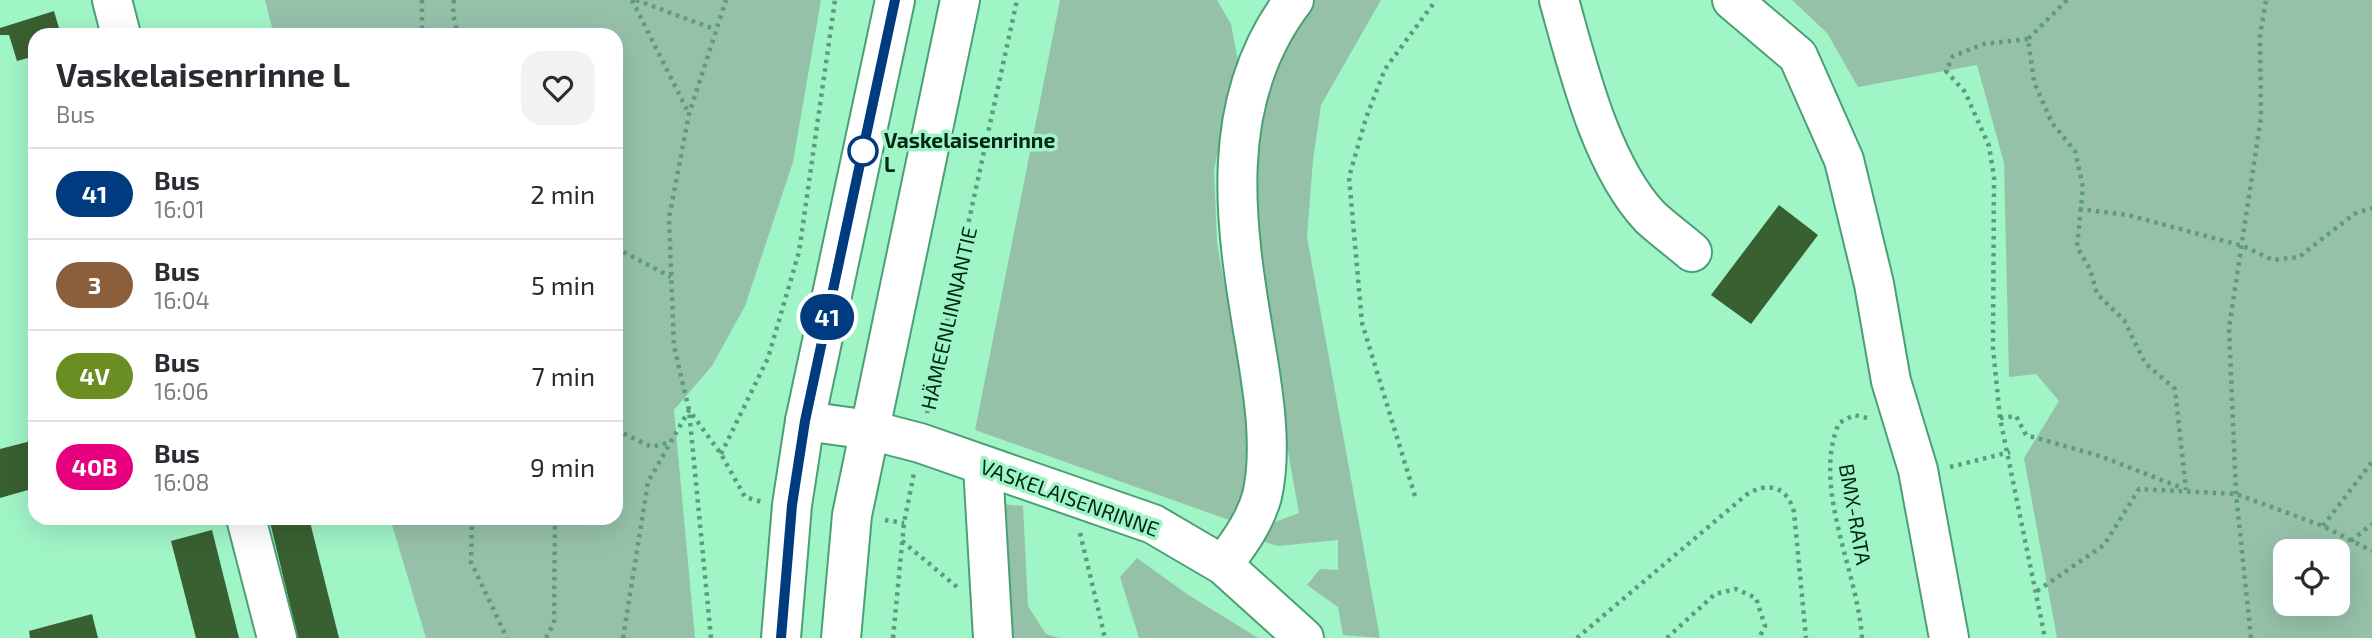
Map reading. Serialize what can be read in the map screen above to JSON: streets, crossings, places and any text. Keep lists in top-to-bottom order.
{
  "streets": {
    "main road": ["VASKELAISENRINNE"],
    "path": ["HÄMEENLINNANTIE", "BMX-RATA"]
  },
  "crossings": [
    ["HÄMEENLINNANTIE", "VASKELAISENRINNE"]
  ],
  "places": ["Vaskelaisenrinne L"],
  "lines": ["bus line 41"],
  "page": {
    "on_map": "41",
    "heading": ["Vaskelaisenrinne L", "Bus"],
    "list": [
      {
        "mark": "41",
        "name": "Bus",
        "note": "16:01",
        "value": "2 min"
      },
      {
        "mark": "3",
        "name": "Bus",
        "note": "16:04",
        "value": "5 min"
      },
      {
        "mark": "4V",
        "name": "Bus",
        "note": "16:06",
        "value": "7 min"
      },
      {
        "mark": "40B",
        "name": "Bus",
        "note": "16:08",
        "value": "9 min"
      }
    ]
  }
}
